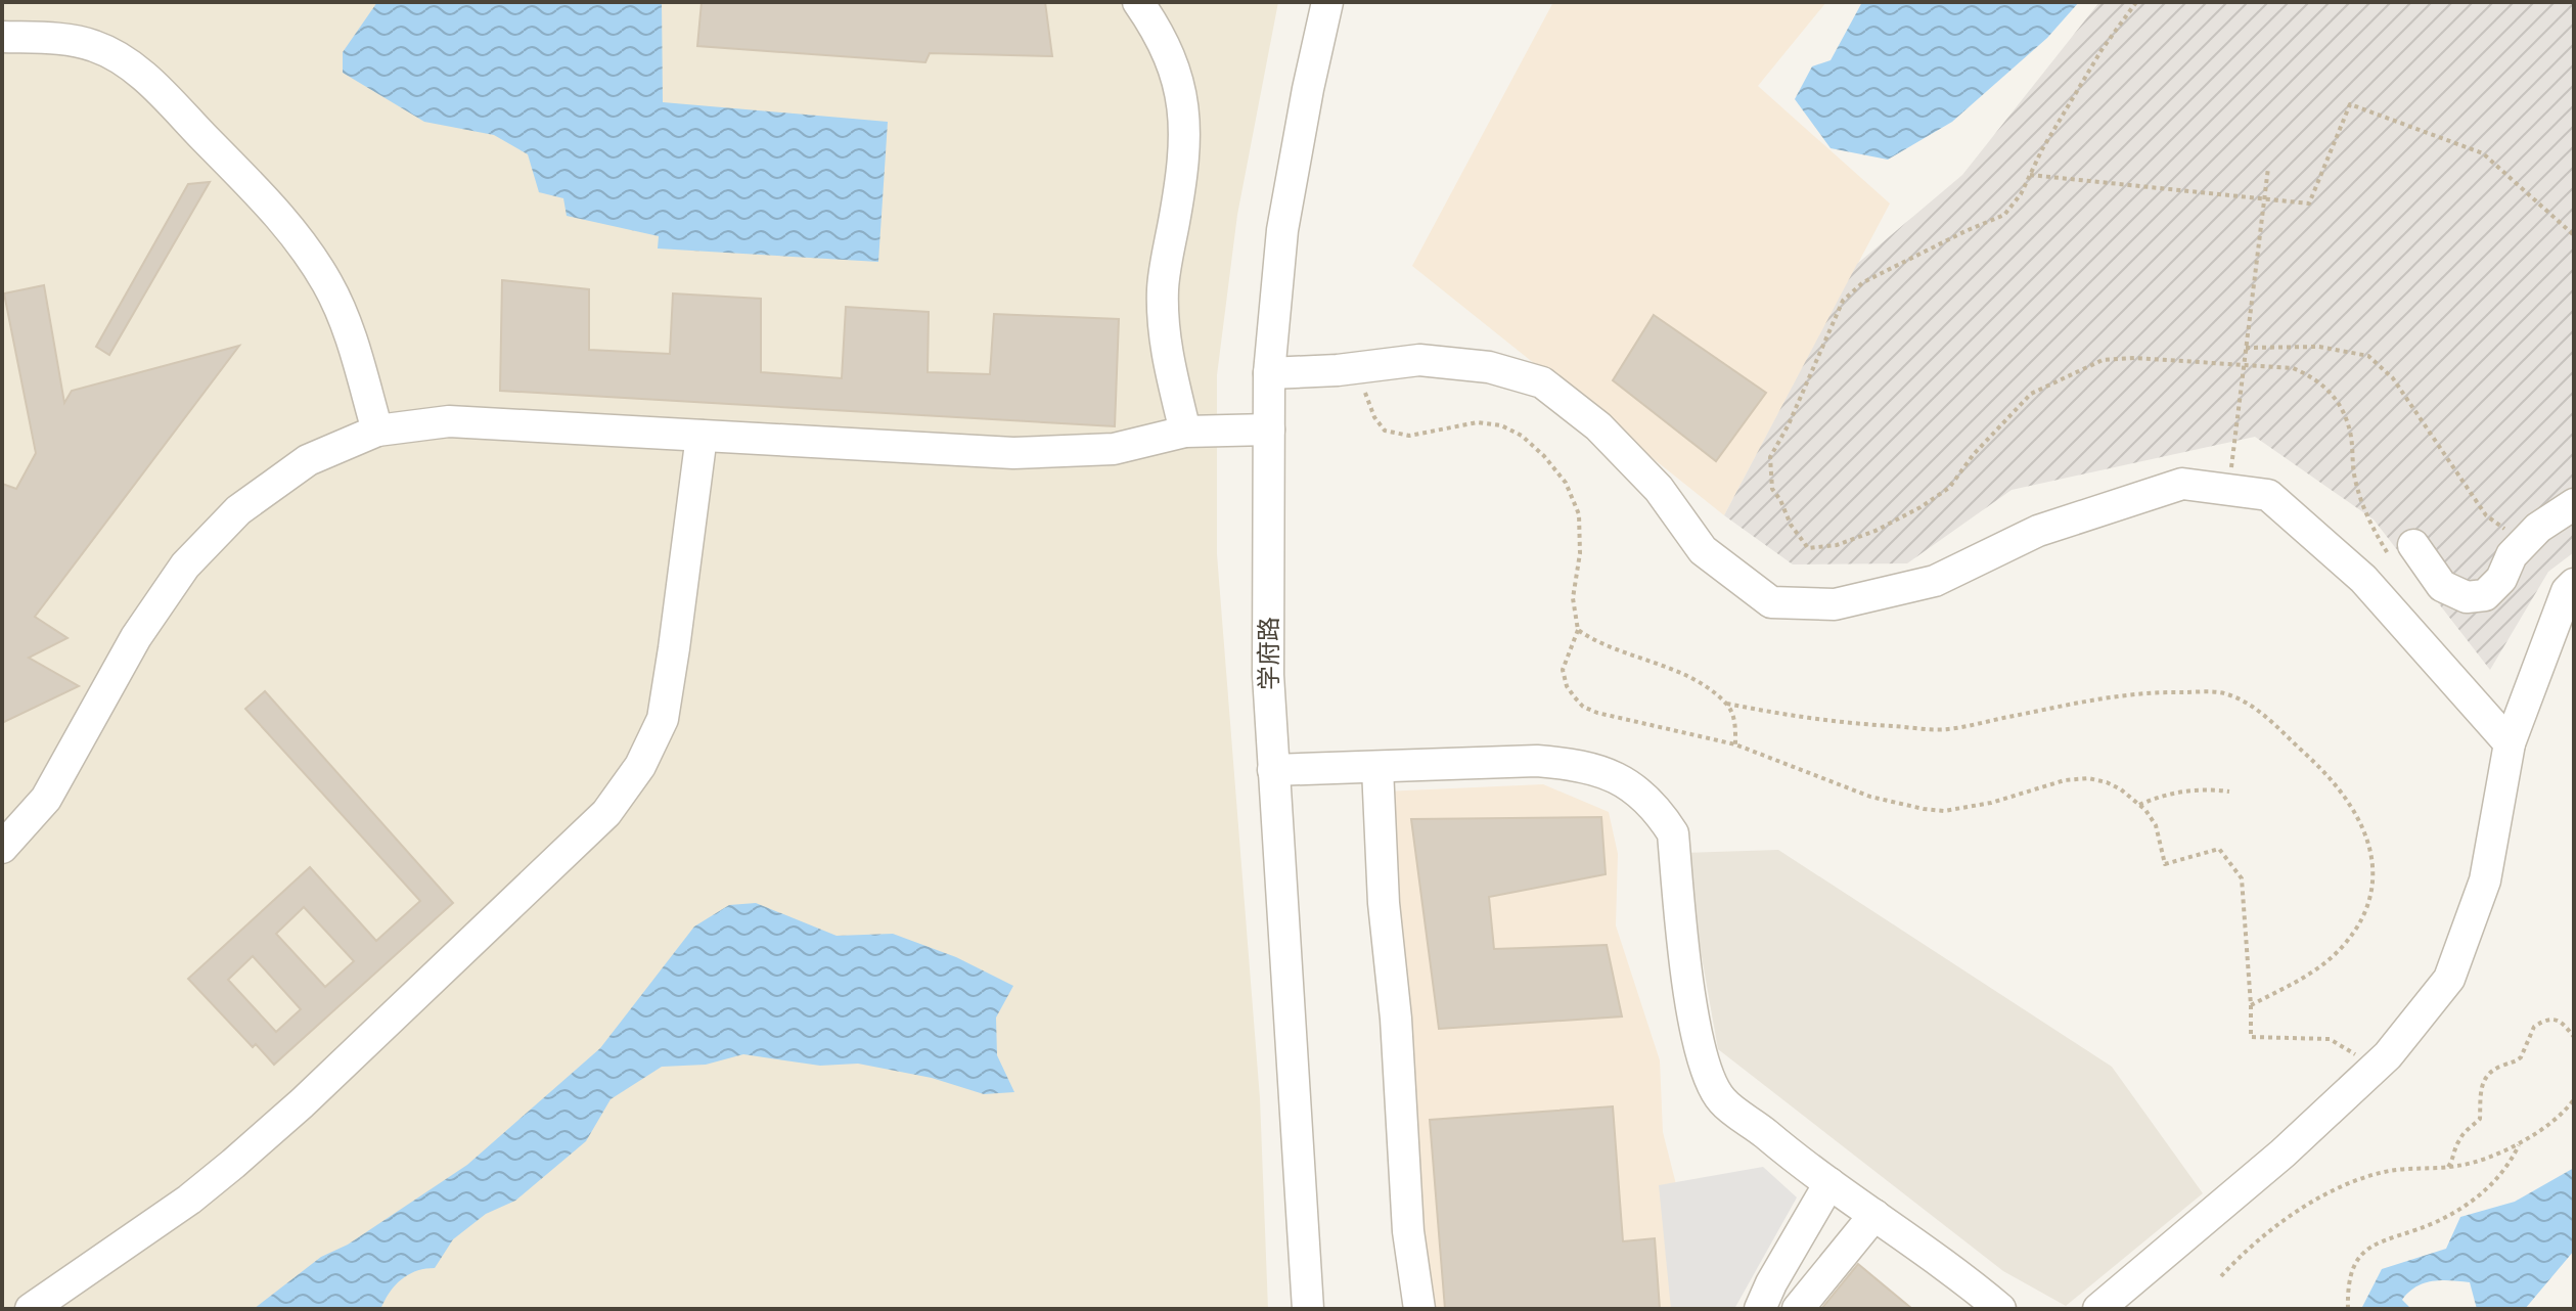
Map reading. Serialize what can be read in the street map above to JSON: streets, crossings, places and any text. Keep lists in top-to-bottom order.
{
  "streets": {
    "street": ["学府路"]
  }
}
